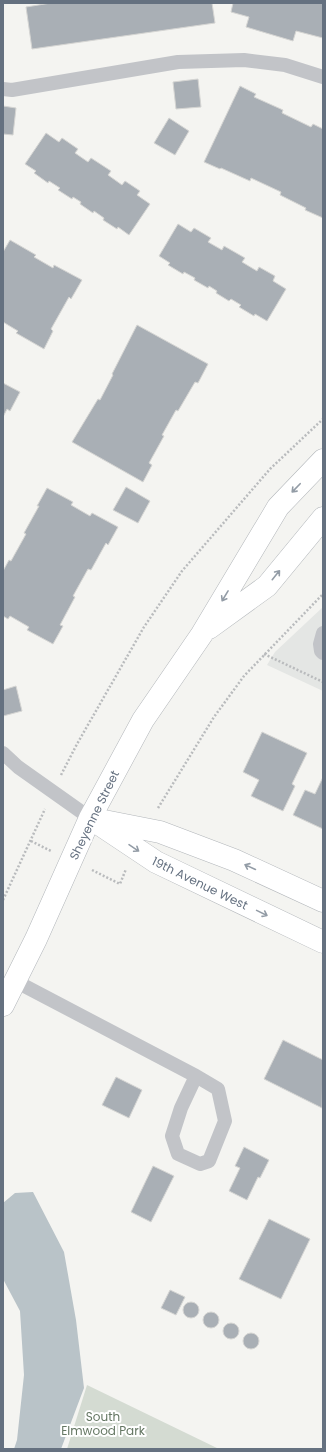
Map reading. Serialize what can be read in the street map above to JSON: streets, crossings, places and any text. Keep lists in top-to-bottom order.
{
  "streets": {
    "main road": ["Sheyenne Street", "19th Avenue West"]
  },
  "crossings": [
    ["Sheyenne Street", "19th Avenue West"]
  ],
  "parks": ["South Elmwood Park"]
}
